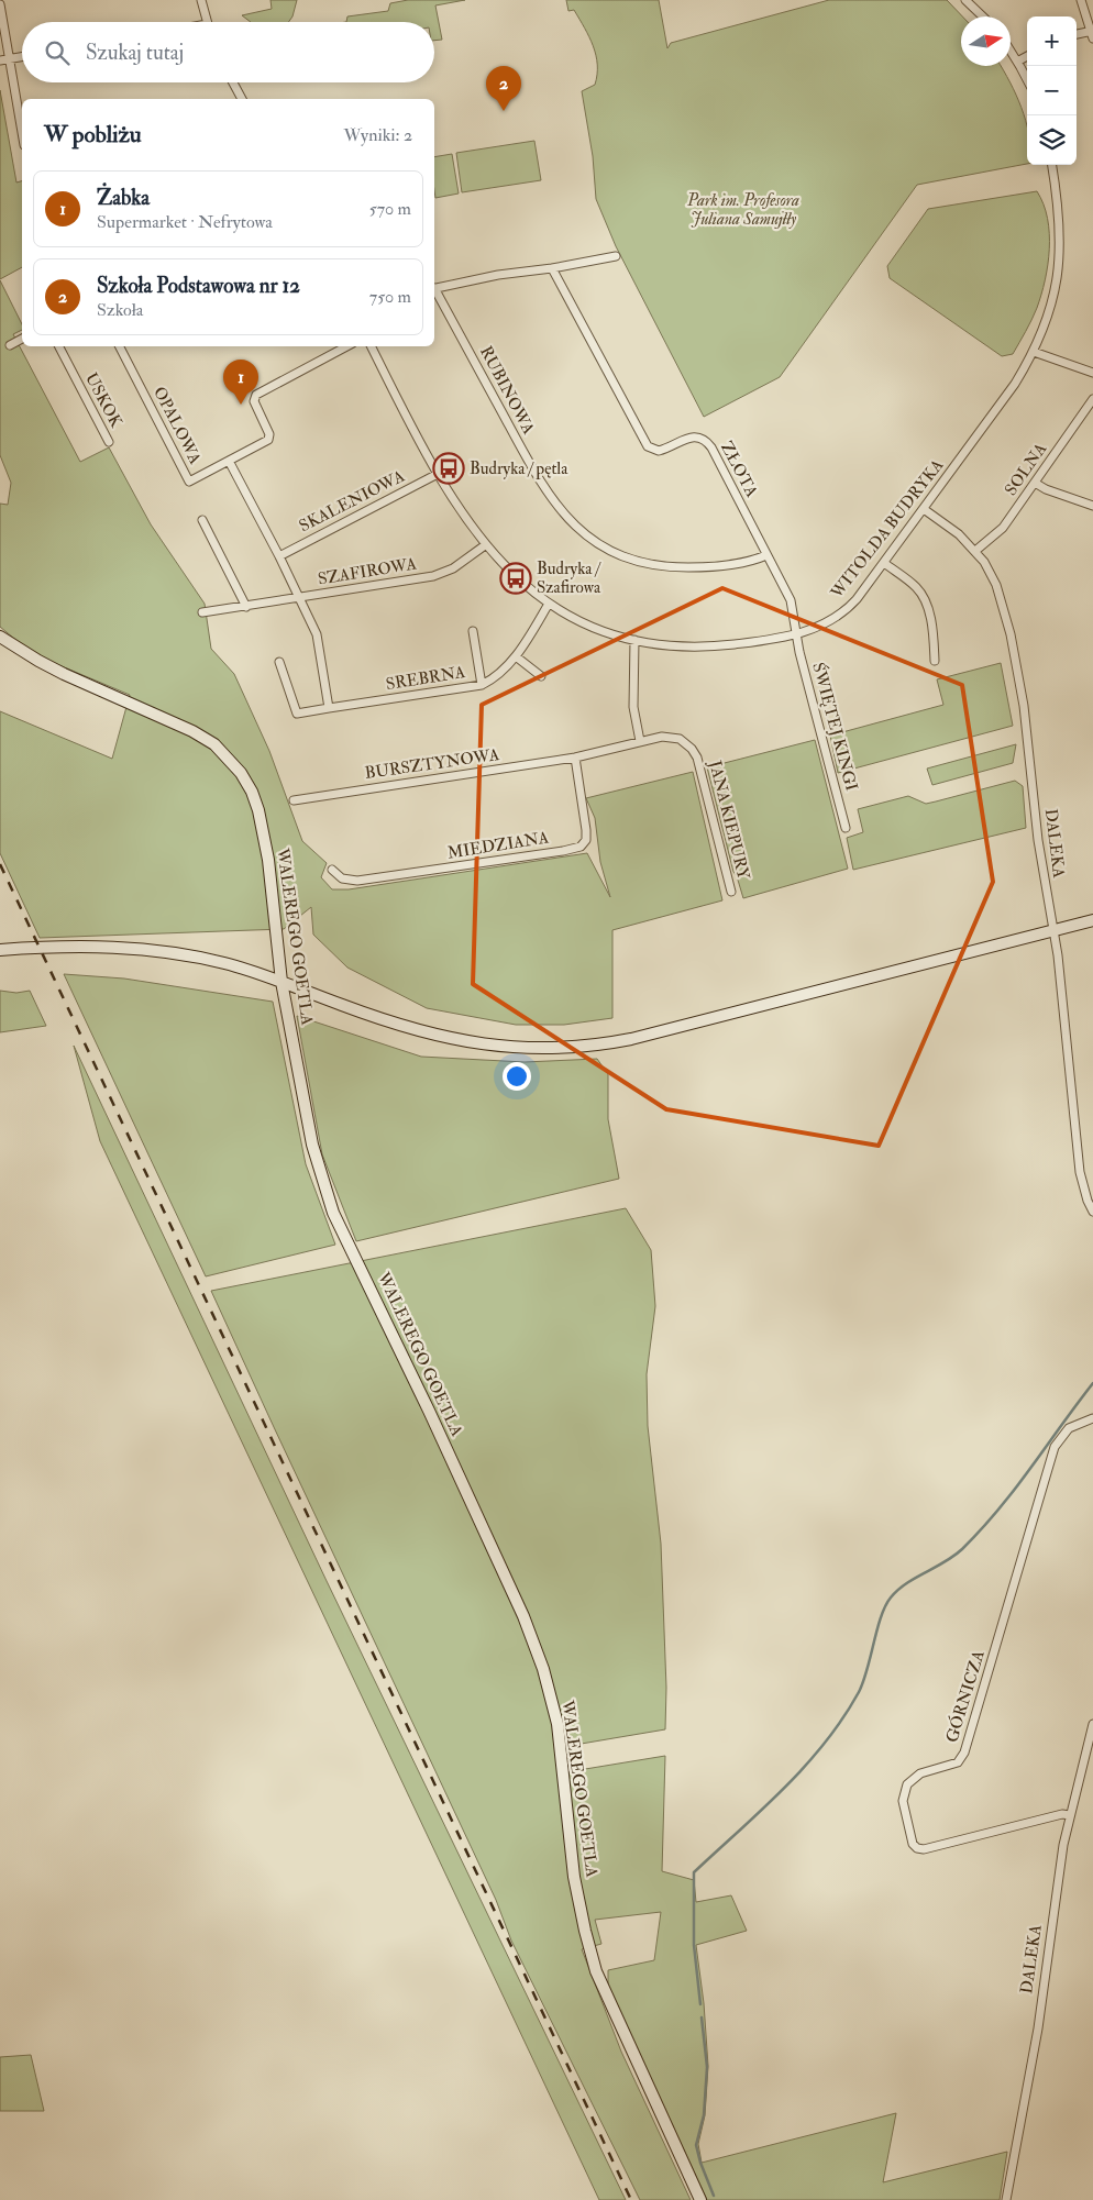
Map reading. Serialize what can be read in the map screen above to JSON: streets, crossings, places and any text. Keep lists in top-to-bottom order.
{
  "streets": {
    "street": [
      "RUBINOWA",
      "USKOK",
      "OPALOWA",
      "ZŁOTA",
      "SOLNA",
      "SKALENIOWA",
      "WITOLDA BUDRYKA",
      "SZAFIROWA",
      "SREBRNA",
      "ŚWIĘTEJ KINGI",
      "BURSZTYNOWA",
      "JANA KIEPURY",
      "DALEKA",
      "MIEDZIANA",
      "WALEREGO GOETLA",
      "GÓRNICZA"
    ]
  },
  "crossings": [
    ["RUBINOWA", "ZŁOTA"],
    ["ZŁOTA", "WITOLDA BUDRYKA"],
    ["ZŁOTA", "ŚWIĘTEJ KINGI"],
    ["SOLNA", "DALEKA"],
    ["SKALENIOWA", "WITOLDA BUDRYKA"],
    ["WITOLDA BUDRYKA", "SZAFIROWA"],
    ["WITOLDA BUDRYKA", "SREBRNA"],
    ["WITOLDA BUDRYKA", "ŚWIĘTEJ KINGI"],
    ["WITOLDA BUDRYKA", "DALEKA"],
    ["BURSZTYNOWA", "JANA KIEPURY"],
    ["BURSZTYNOWA", "MIEDZIANA"],
    ["JANA KIEPURY", "MIEDZIANA"],
    ["DALEKA", "GÓRNICZA"]
  ],
  "parks": ["Park im. Profesora Juliana Samujłły"],
  "places": {
    "bus stop": ["Budryka / pętla", "Budryka / Szafirowa"]
  },
  "north": "right",
  "page": {
    "map_buttons": ["+", "−"],
    "search": "Szukaj tutaj",
    "pins": ["2", "1"],
    "heading": ["W pobliżu", "Wyniki: 2"],
    "list": [
      {
        "mark": "1",
        "name": "Żabka",
        "note": "Supermarket · Nefrytowa",
        "value": "570 m"
      },
      {
        "mark": "2",
        "name": "Szkoła Podstawowa nr 12",
        "note": "Szkoła",
        "value": "750 m"
      }
    ]
  }
}
